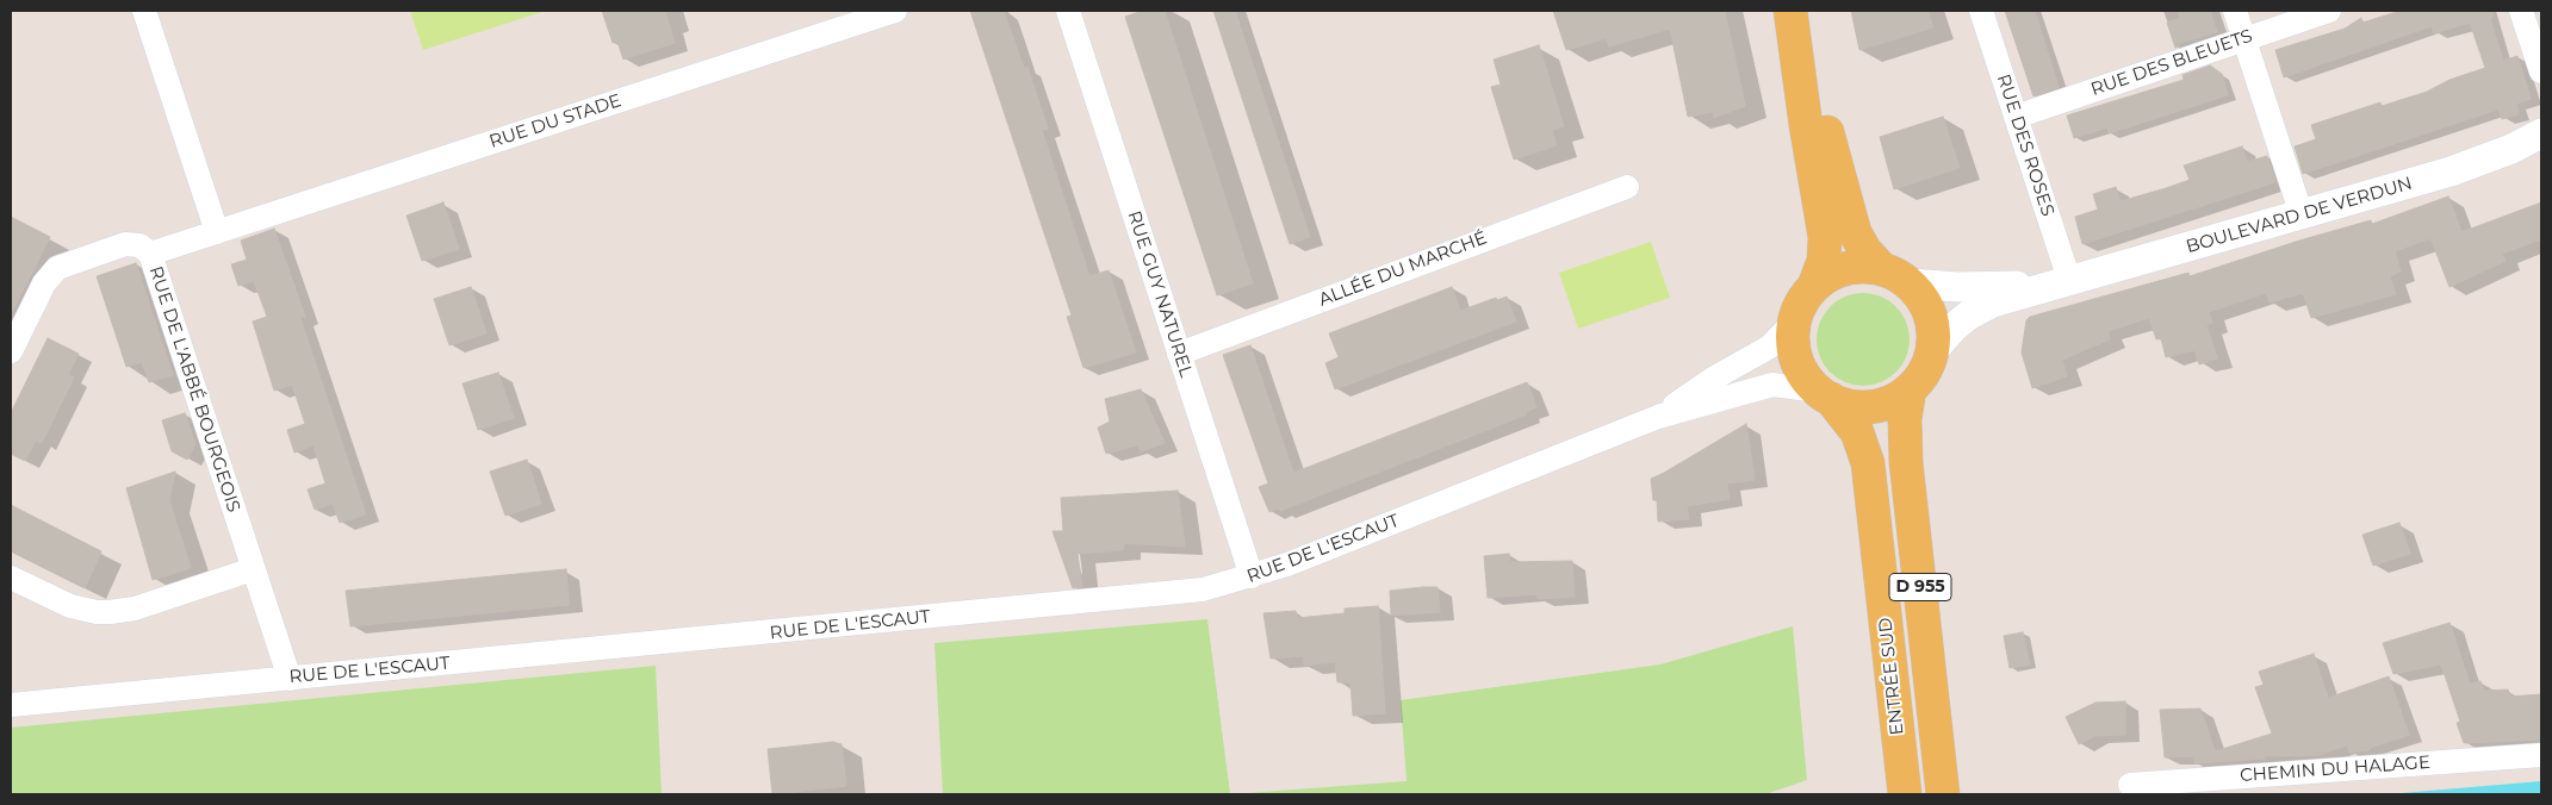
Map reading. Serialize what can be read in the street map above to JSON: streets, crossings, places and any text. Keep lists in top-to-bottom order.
{
  "streets": {
    "main road": ["D 955", "ENTRÉE SUD"],
    "street": [
      "RUE DES BLEUETS",
      "RUE DU STADE",
      "RUE DES ROSES",
      "BOULEVARD DE VERDUN",
      "ALLÉE DU MARCHÉ",
      "RUE GUY NATUREL",
      "RUE DE L'ABBÉ BOURGEOIS",
      "RUE DE L'ESCAUT",
      "CHEMIN DU HALAGE"
    ]
  },
  "crossings": [
    ["RUE DES BLEUETS", "RUE DES ROSES"],
    ["RUE DU STADE", "RUE DE L'ABBÉ BOURGEOIS"],
    ["RUE DES ROSES", "BOULEVARD DE VERDUN"],
    ["BOULEVARD DE VERDUN", "RUE DE L'ESCAUT"],
    ["BOULEVARD DE VERDUN", "ENTRÉE SUD"],
    ["ALLÉE DU MARCHÉ", "RUE GUY NATUREL"],
    ["RUE GUY NATUREL", "RUE DE L'ESCAUT"],
    ["RUE DE L'ABBÉ BOURGEOIS", "RUE DE L'ESCAUT"],
    ["RUE DE L'ESCAUT", "ENTRÉE SUD"]
  ]
}
